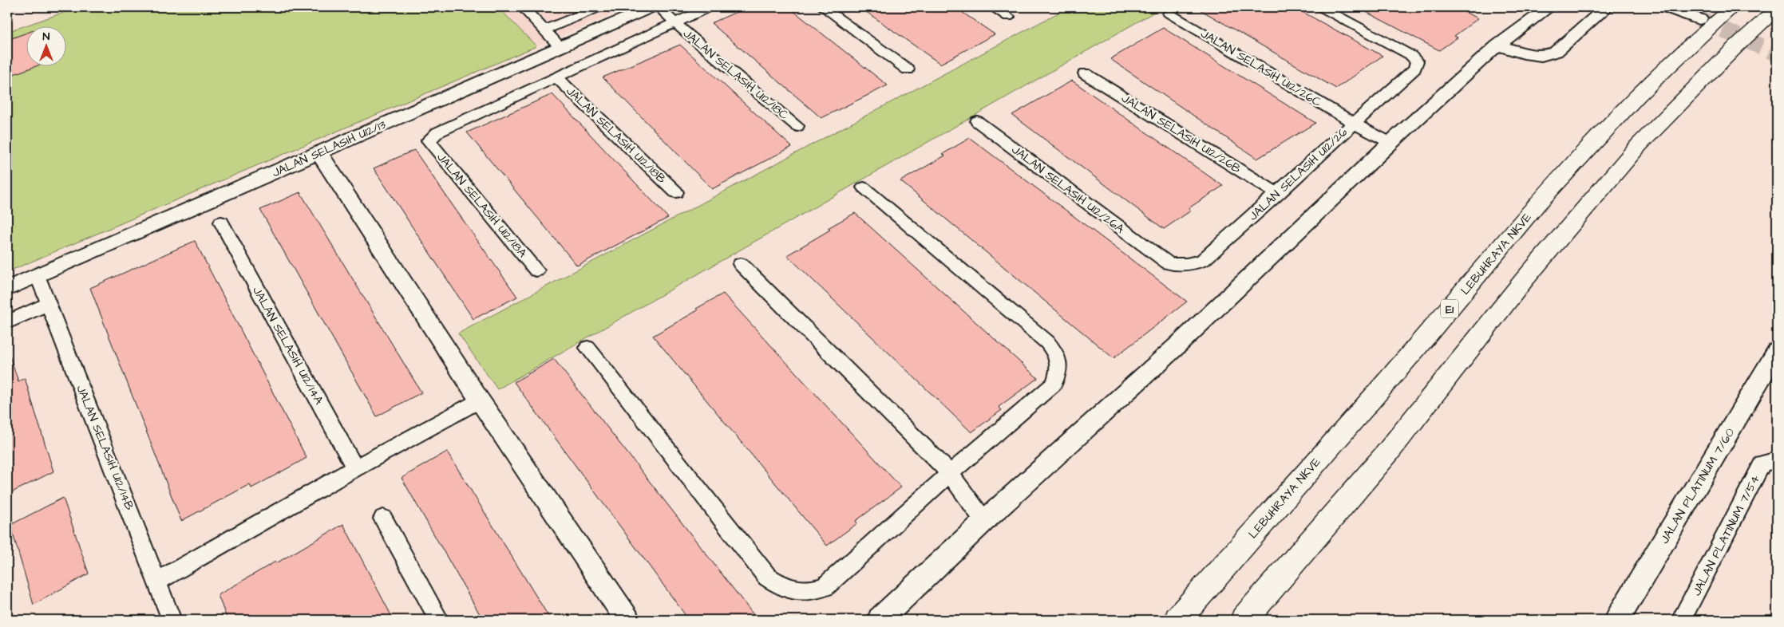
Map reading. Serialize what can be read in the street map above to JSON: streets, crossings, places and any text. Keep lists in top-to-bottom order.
{
  "streets": {
    "highway": ["LEBUHRAYA NKVE", "E1"],
    "street": [
      "JALAN SELASIH U12/26C",
      "JALAN SELASIH U12/18C",
      "JALAN SELASIH U12/26B",
      "JALAN SELASIH U12/18B",
      "JALAN SELASIH U12/13",
      "JALAN SELASIH U12/26",
      "JALAN SELASIH U12/26A",
      "JALAN SELASIH U12/18A",
      "JALAN SELASIH U12/14A",
      "JALAN SELASIH U12/14B",
      "JALAN PLATINUM 7/60",
      "JALAN PLATINUM 7/54"
    ]
  },
  "crossings": [
    ["JALAN SELASIH U12/26C", "JALAN SELASIH U12/26"],
    ["JALAN SELASIH U12/26B", "JALAN SELASIH U12/26"],
    ["JALAN SELASIH U12/18B", "JALAN SELASIH U12/18A"],
    ["JALAN SELASIH U12/13", "JALAN SELASIH U12/14B"],
    ["JALAN SELASIH U12/26", "JALAN SELASIH U12/26A"]
  ],
  "north": "top"
}
